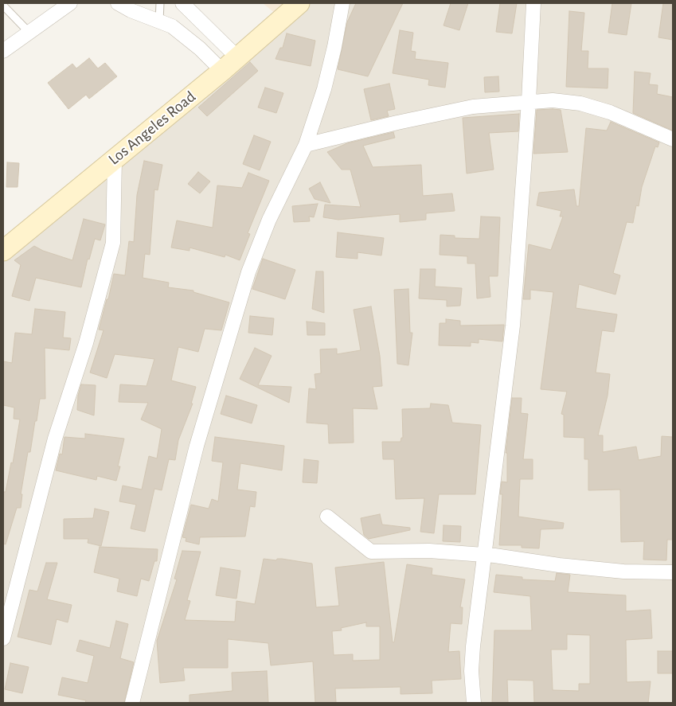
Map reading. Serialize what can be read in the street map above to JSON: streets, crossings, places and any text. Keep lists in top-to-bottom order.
{
  "streets": {
    "main road": ["Los Angeles Road"]
  }
}
